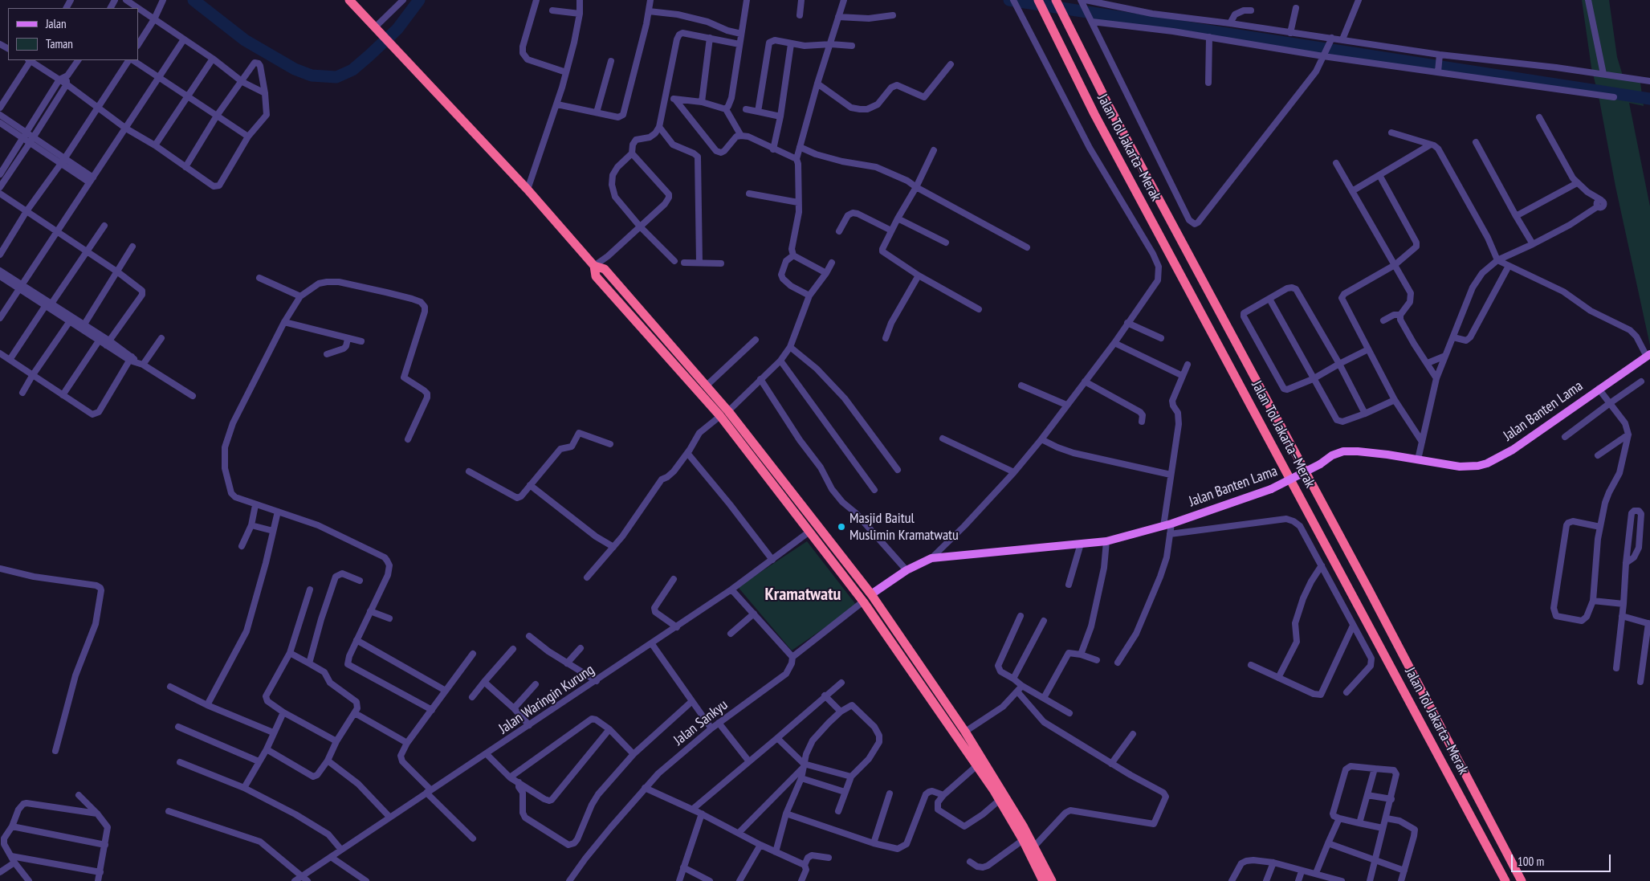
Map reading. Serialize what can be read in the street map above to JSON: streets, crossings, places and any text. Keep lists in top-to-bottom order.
{
  "streets": {
    "highway": ["Jalan Tol Jakarta–Merak"],
    "main road": ["Jalan Banten Lama"],
    "street": ["Jalan Waringin Kurung", "Jalan Sankyu"]
  },
  "districts": ["Kramatwatu"],
  "places": ["Masjid Baitul Muslimin Kramatwatu"],
  "legend": ["Jalan", "Taman"],
  "scale_bar": "100 m"
}
